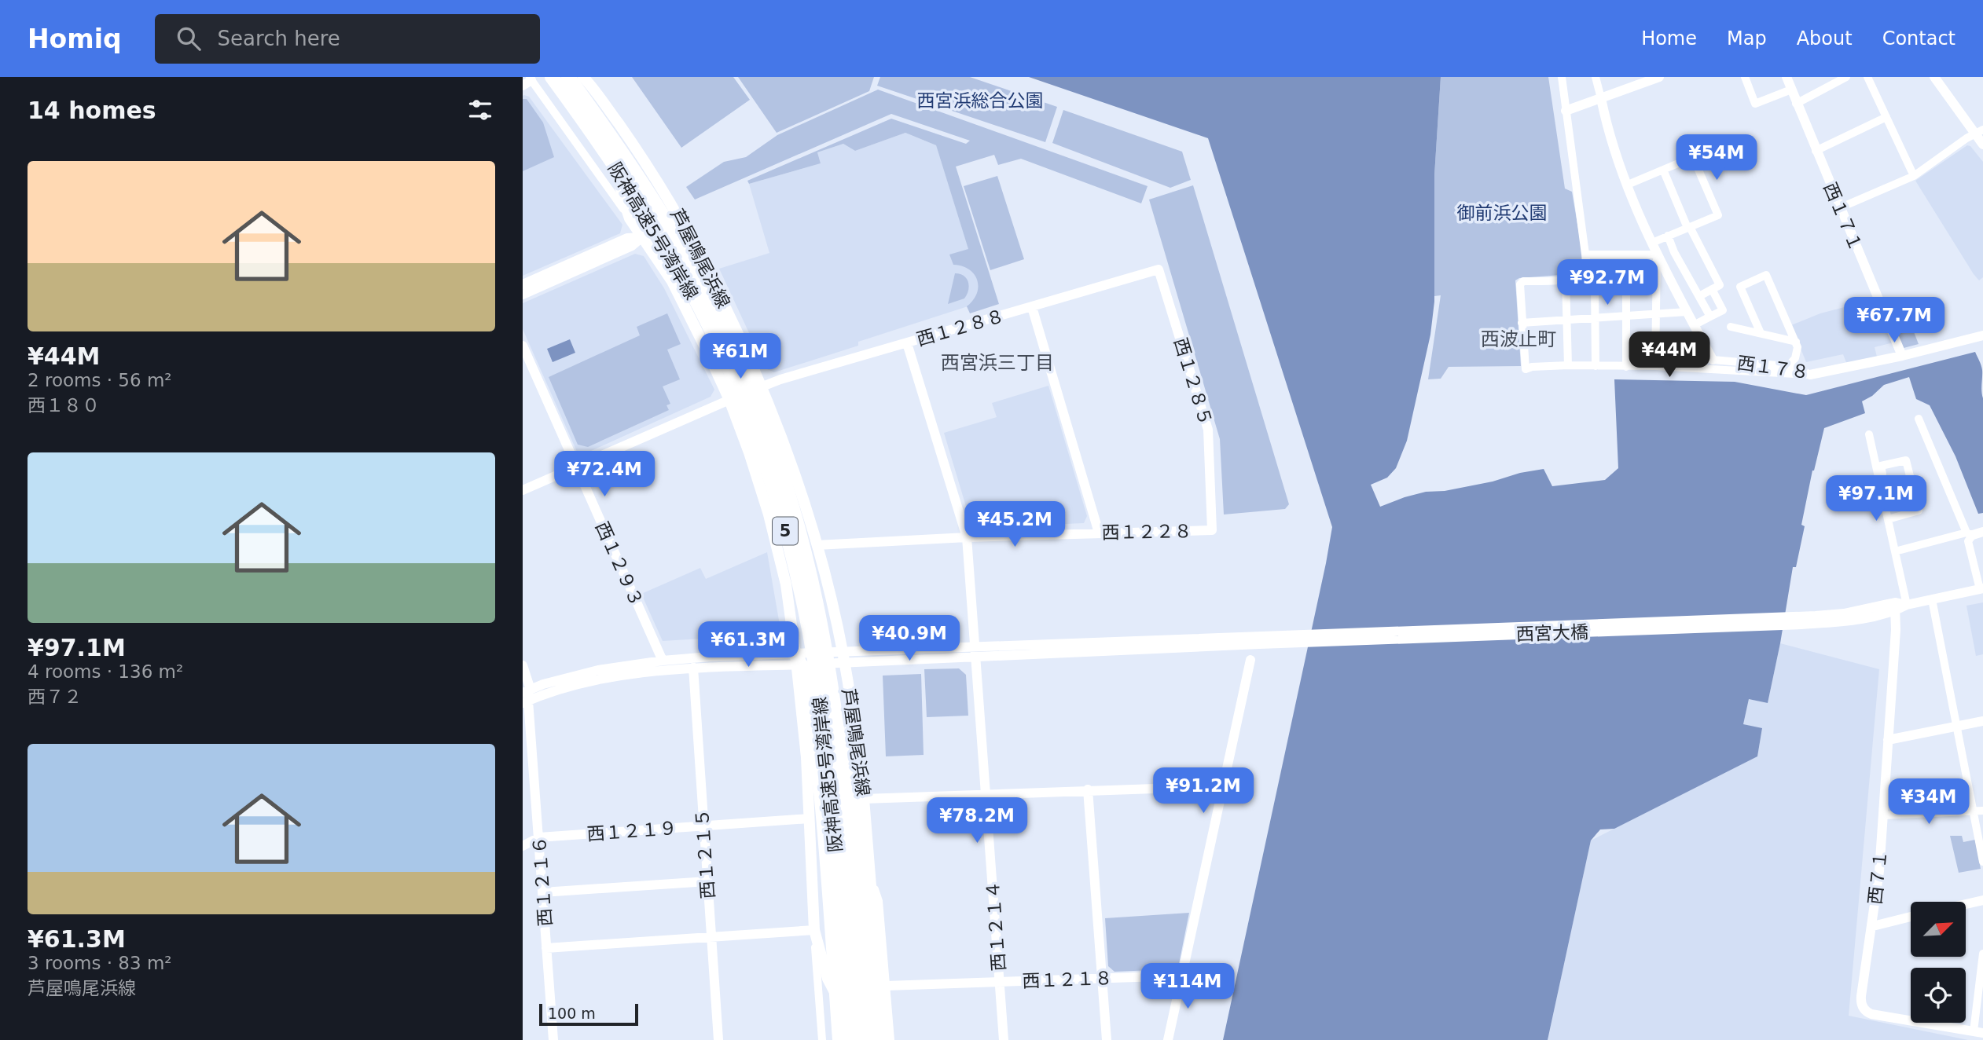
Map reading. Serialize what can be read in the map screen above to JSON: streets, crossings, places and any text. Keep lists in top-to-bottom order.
{
  "streets": {
    "highway": ["阪神高速5号湾岸線", "5"],
    "main road": ["芦屋鳴尾浜線"],
    "street": [
      "西１７１",
      "西１２８８",
      "西１７８",
      "西１２８５",
      "西１２２８",
      "西１２９３",
      "西宮大橋",
      "西１２１９",
      "西１２１５",
      "西７１",
      "西１２１６",
      "西１２１４",
      "西１２１８"
    ]
  },
  "crossings": [
    ["西１７１", "西１７８"],
    ["阪神高速5号湾岸線", "芦屋鳴尾浜線"],
    ["芦屋鳴尾浜線", "西１２８８"],
    ["芦屋鳴尾浜線", "西１２２８"],
    ["芦屋鳴尾浜線", "西１２１９"],
    ["西１２８８", "西１２８５"],
    ["西１２８８", "西１２１４"],
    ["西１２８５", "西１２２８"],
    ["西１２２８", "西１２１４"],
    ["西宮大橋", "西７１"],
    ["西１２１９", "西１２１５"],
    ["西１２１９", "西１２１６"],
    ["西１２１４", "西１２１８"]
  ],
  "districts": ["西波止町", "西宮浜三丁目"],
  "parks": ["西宮浜総合公園", "御前浜公園"],
  "scale_bar": "100 m",
  "north": "top right",
  "page": {
    "header": "Homiq",
    "search": "Search here",
    "nav": [
      "Home",
      "Map",
      "About",
      "Contact"
    ],
    "heading": "14 homes",
    "price": [
      "¥54M",
      "¥92.7M",
      "¥67.7M",
      "¥44M",
      "¥61M",
      "¥72.4M",
      "¥97.1M",
      "¥45.2M",
      "¥40.9M",
      "¥61.3M",
      "¥91.2M",
      "¥34M",
      "¥78.2M",
      "¥114M"
    ],
    "list": [
      {
        "name": "¥44M",
        "note": "2 rooms · 56 m² · 西１８０"
      },
      {
        "name": "¥97.1M",
        "note": "4 rooms · 136 m² · 西７２"
      },
      {
        "name": "¥61.3M",
        "note": "3 rooms · 83 m² · 芦屋鳴尾浜線"
      }
    ],
    "scale": "100 m"
  }
}
